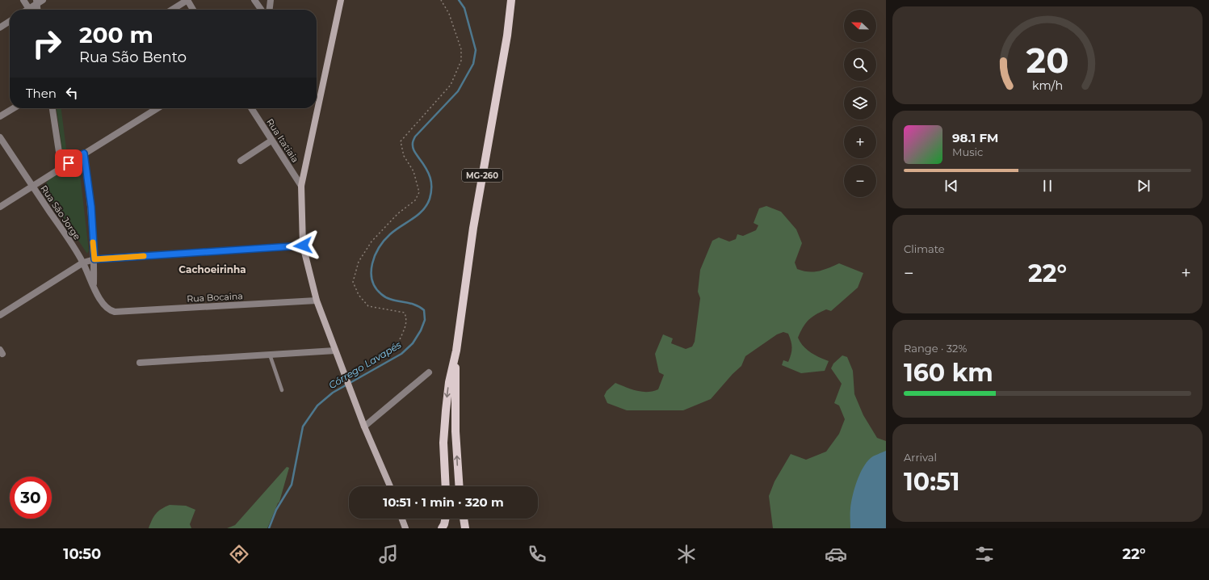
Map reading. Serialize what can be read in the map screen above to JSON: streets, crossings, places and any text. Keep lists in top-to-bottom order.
{
  "streets": {
    "main road": ["MG-260"],
    "street": ["Rua Itatiaia", "Rua São Jorge", "Rua Bocaina"]
  },
  "crossings": [
    ["Rua São Jorge", "Rua Bocaina"]
  ],
  "districts": ["Cachoeirinha"],
  "water": ["Córrego Lavapés"],
  "north": "left",
  "page": {
    "map_buttons": ["+", "−"],
    "turn": ["200 m", "Rua São Bento"],
    "then": "Then",
    "song": ["98.1 FM", "Music"],
    "tile": [
      "Climate",
      ["Range · 32%", "160 km"],
      ["Arrival", "10:51"]
    ],
    "heat": ["−", "22°", "+"],
    "limit": "30",
    "trip": "10:51 · 1 min · 320 m",
    "tabs": ["10:50", "22°"],
    "gauge": ["20", "km/h"]
  }
}
